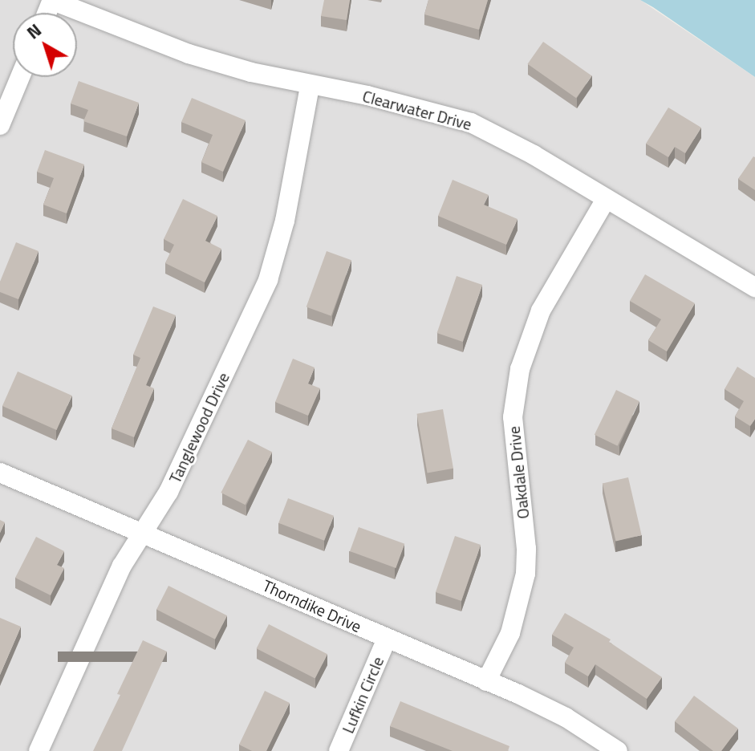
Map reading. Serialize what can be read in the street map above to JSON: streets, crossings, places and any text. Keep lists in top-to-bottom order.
{
  "streets": {
    "street": [
      "Clearwater Drive",
      "Tanglewood Drive",
      "Oakdale Drive",
      "Thorndike Drive",
      "Lufkin Circle"
    ]
  },
  "crossings": [
    ["Clearwater Drive", "Tanglewood Drive"],
    ["Clearwater Drive", "Oakdale Drive"],
    ["Tanglewood Drive", "Thorndike Drive"],
    ["Oakdale Drive", "Thorndike Drive"],
    ["Thorndike Drive", "Lufkin Circle"]
  ],
  "north": "top left"
}
